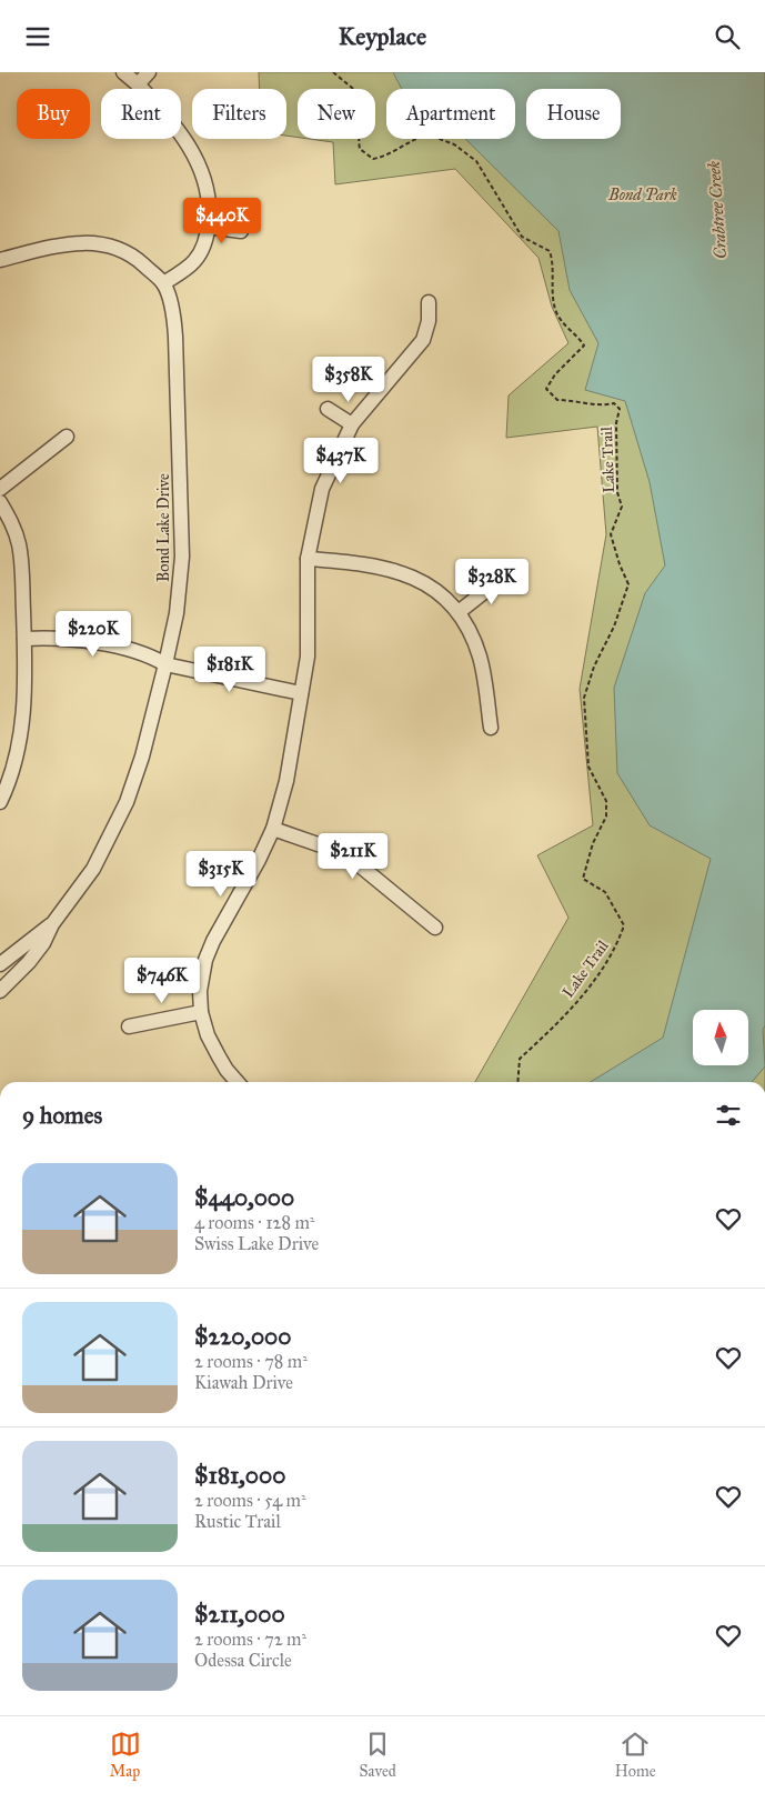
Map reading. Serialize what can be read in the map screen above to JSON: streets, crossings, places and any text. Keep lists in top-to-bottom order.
{
  "streets": {
    "street": ["Bond Lake Drive"],
    "path": ["Lake Trail"]
  },
  "water": ["Crabtree Creek"],
  "parks": ["Bond Park"],
  "north": "top",
  "page": {
    "header": "Keyplace",
    "chip": [
      "Buy",
      "Rent",
      "Filters",
      "New",
      "Apartment",
      "House"
    ],
    "price": [
      "$440K",
      "$358K",
      "$437K",
      "$328K",
      "$220K",
      "$181K",
      "$211K",
      "$315K",
      "$746K"
    ],
    "heading": "9 homes",
    "list": [
      {
        "name": "$440,000",
        "note": "4 rooms · 128 m² · Swiss Lake Drive"
      },
      {
        "name": "$220,000",
        "note": "2 rooms · 78 m² · Kiawah Drive"
      },
      {
        "name": "$181,000",
        "note": "2 rooms · 54 m² · Rustic Trail"
      },
      {
        "name": "$211,000",
        "note": "2 rooms · 72 m² · Odessa Circle"
      }
    ],
    "tabs": ["Map", "Saved", "Home"]
  }
}
